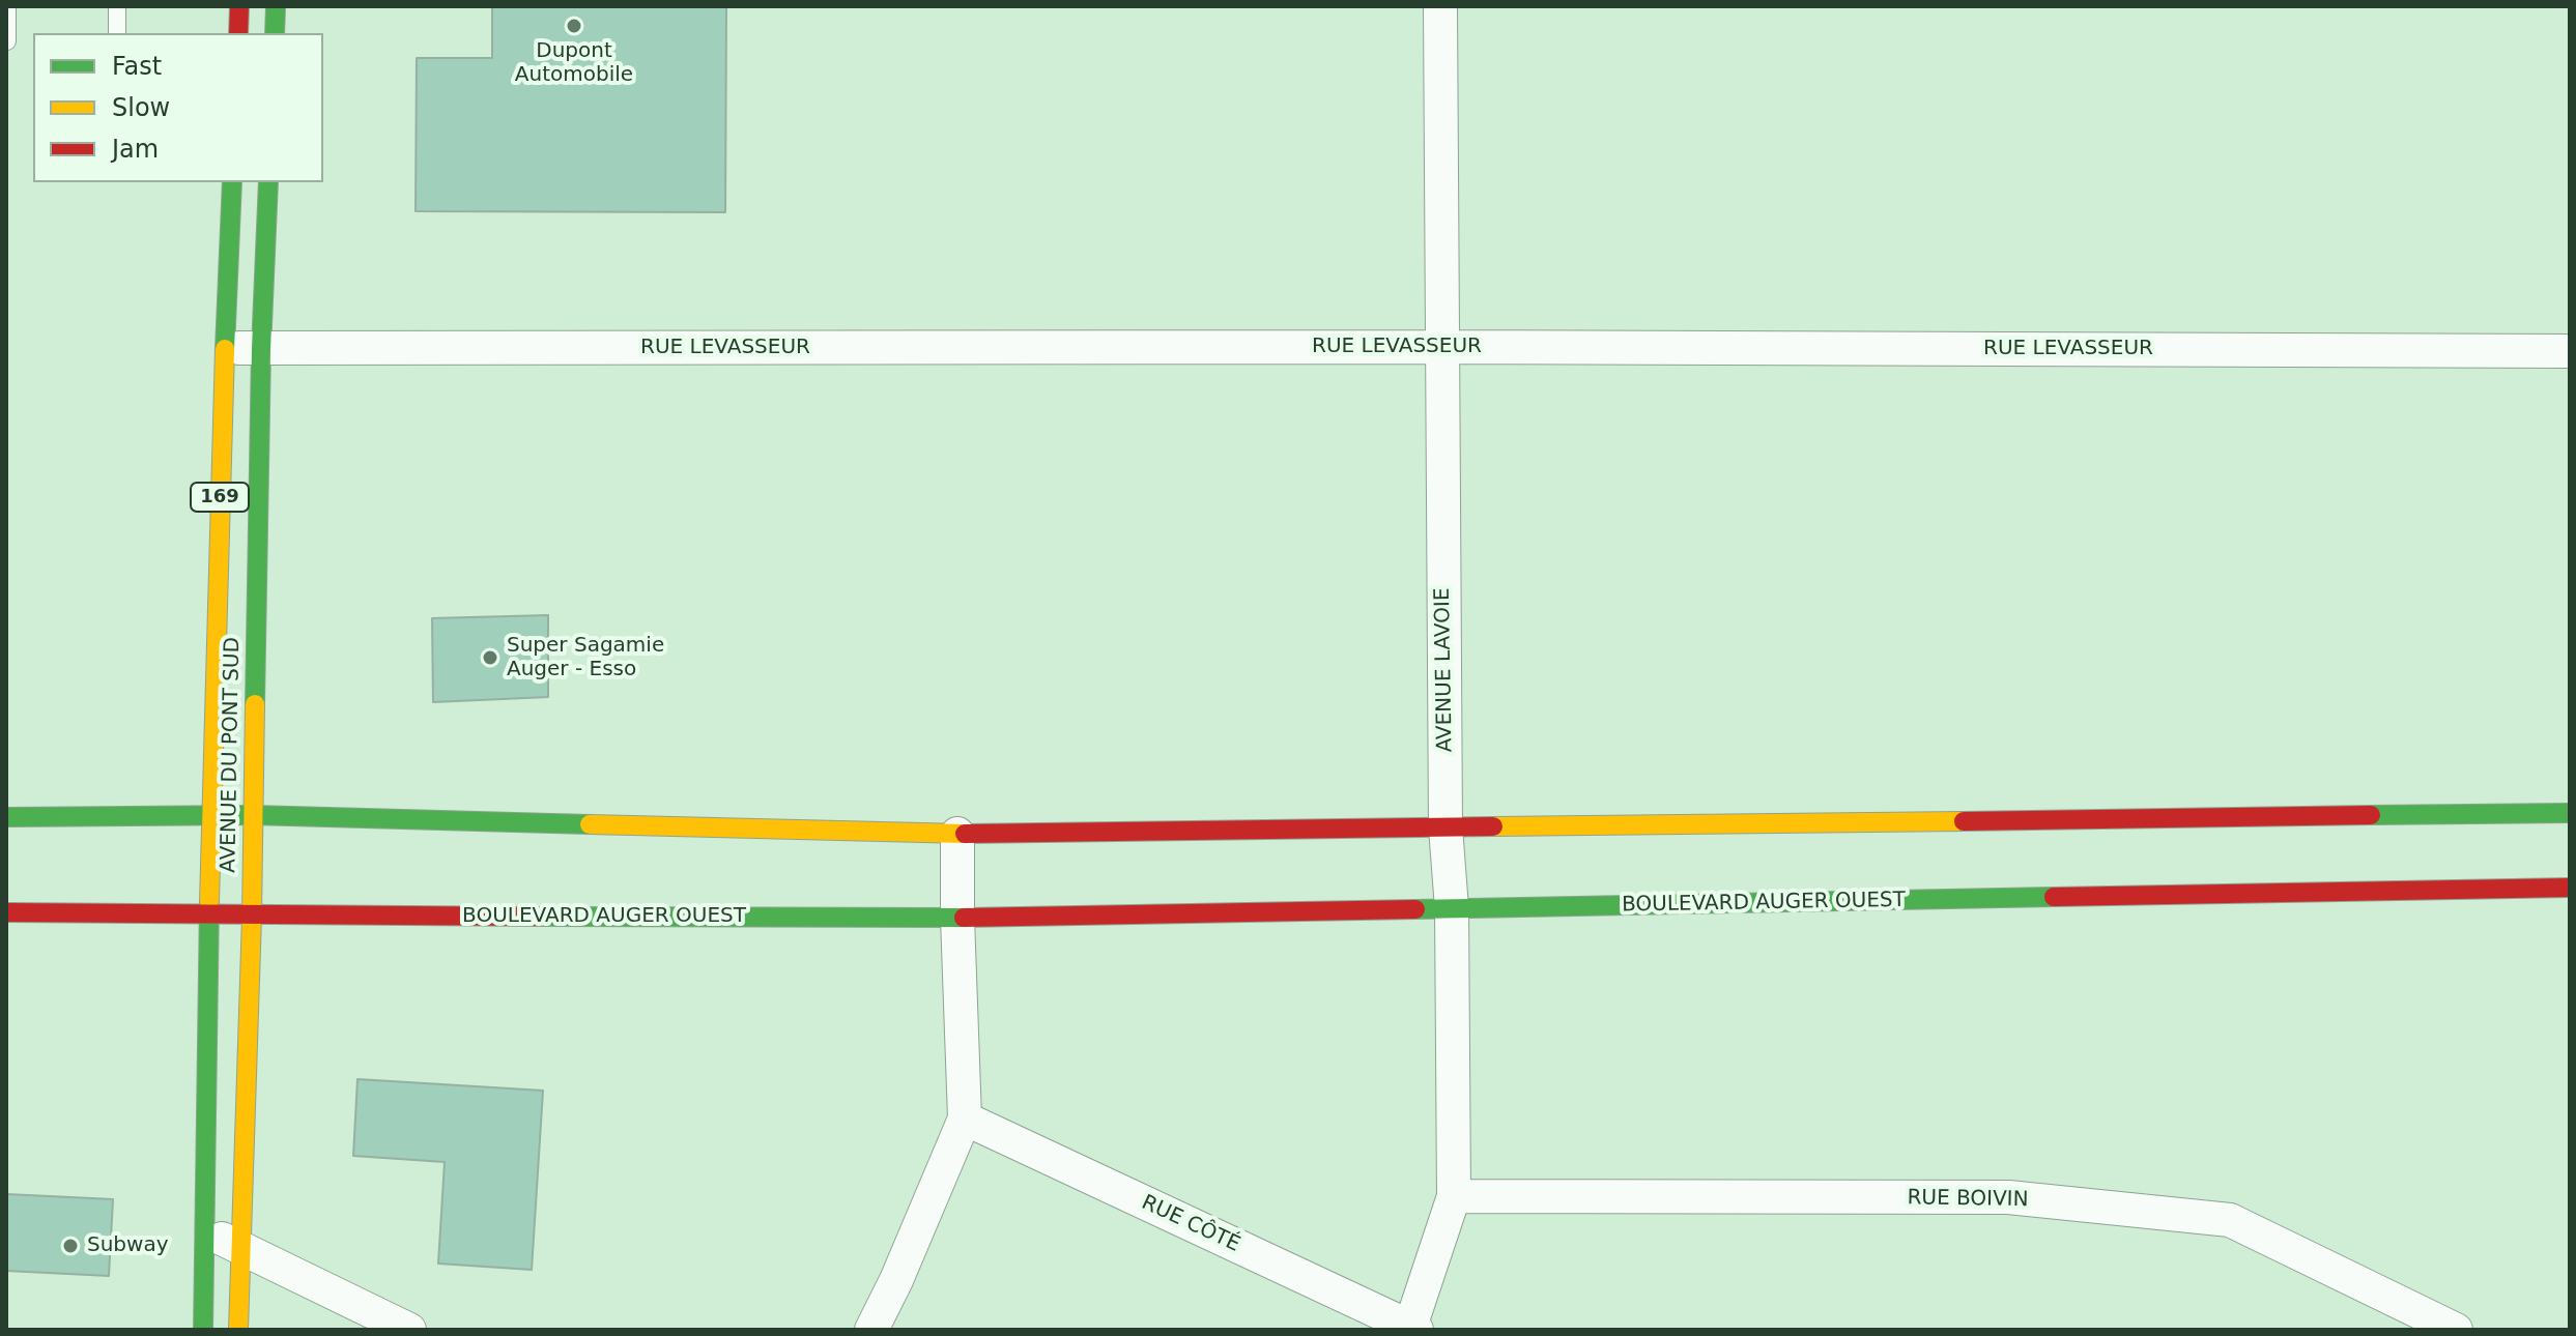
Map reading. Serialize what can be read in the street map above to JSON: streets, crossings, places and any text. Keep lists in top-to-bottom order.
{
  "streets": {
    "main road": ["169", "AVENUE DU PONT SUD", "BOULEVARD AUGER OUEST"],
    "street": [
      "RUE LEVASSEUR",
      "AVENUE LAVOIE",
      "RUE BOIVIN",
      "RUE CÔTÉ"
    ]
  },
  "crossings": [
    ["RUE LEVASSEUR", "AVENUE LAVOIE"],
    ["RUE LEVASSEUR", "AVENUE DU PONT SUD"],
    ["AVENUE LAVOIE", "BOULEVARD AUGER OUEST"],
    ["AVENUE LAVOIE", "RUE BOIVIN"],
    ["AVENUE LAVOIE", "RUE CÔTÉ"],
    ["AVENUE DU PONT SUD", "BOULEVARD AUGER OUEST"]
  ],
  "places": ["Dupont Automobile", "Super Sagamie Auger - Esso", "Subway"],
  "legend": ["Fast", "Slow", "Jam"]
}
